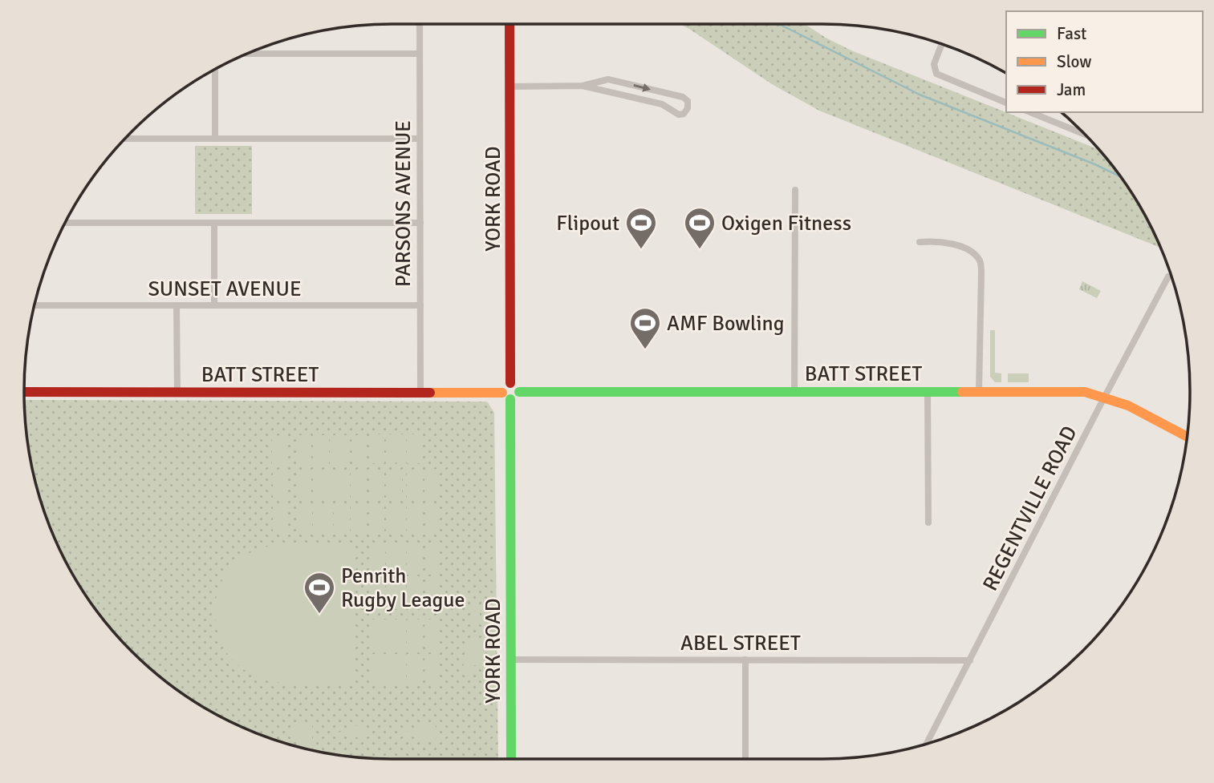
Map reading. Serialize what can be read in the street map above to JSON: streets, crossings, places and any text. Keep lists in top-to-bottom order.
{
  "streets": {
    "street": [
      "YORK ROAD",
      "PARSONS AVENUE",
      "SUNSET AVENUE",
      "BATT STREET",
      "REGENTVILLE ROAD",
      "ABEL STREET"
    ]
  },
  "crossings": [
    ["YORK ROAD", "BATT STREET"],
    ["YORK ROAD", "ABEL STREET"],
    ["PARSONS AVENUE", "SUNSET AVENUE"],
    ["PARSONS AVENUE", "BATT STREET"],
    ["BATT STREET", "REGENTVILLE ROAD"],
    ["REGENTVILLE ROAD", "ABEL STREET"]
  ],
  "places": {
    "sports": [
      "Flipout",
      "Oxigen Fitness",
      "AMF Bowling",
      "Penrith Rugby League"
    ]
  },
  "legend": ["Fast", "Slow", "Jam"]
}
